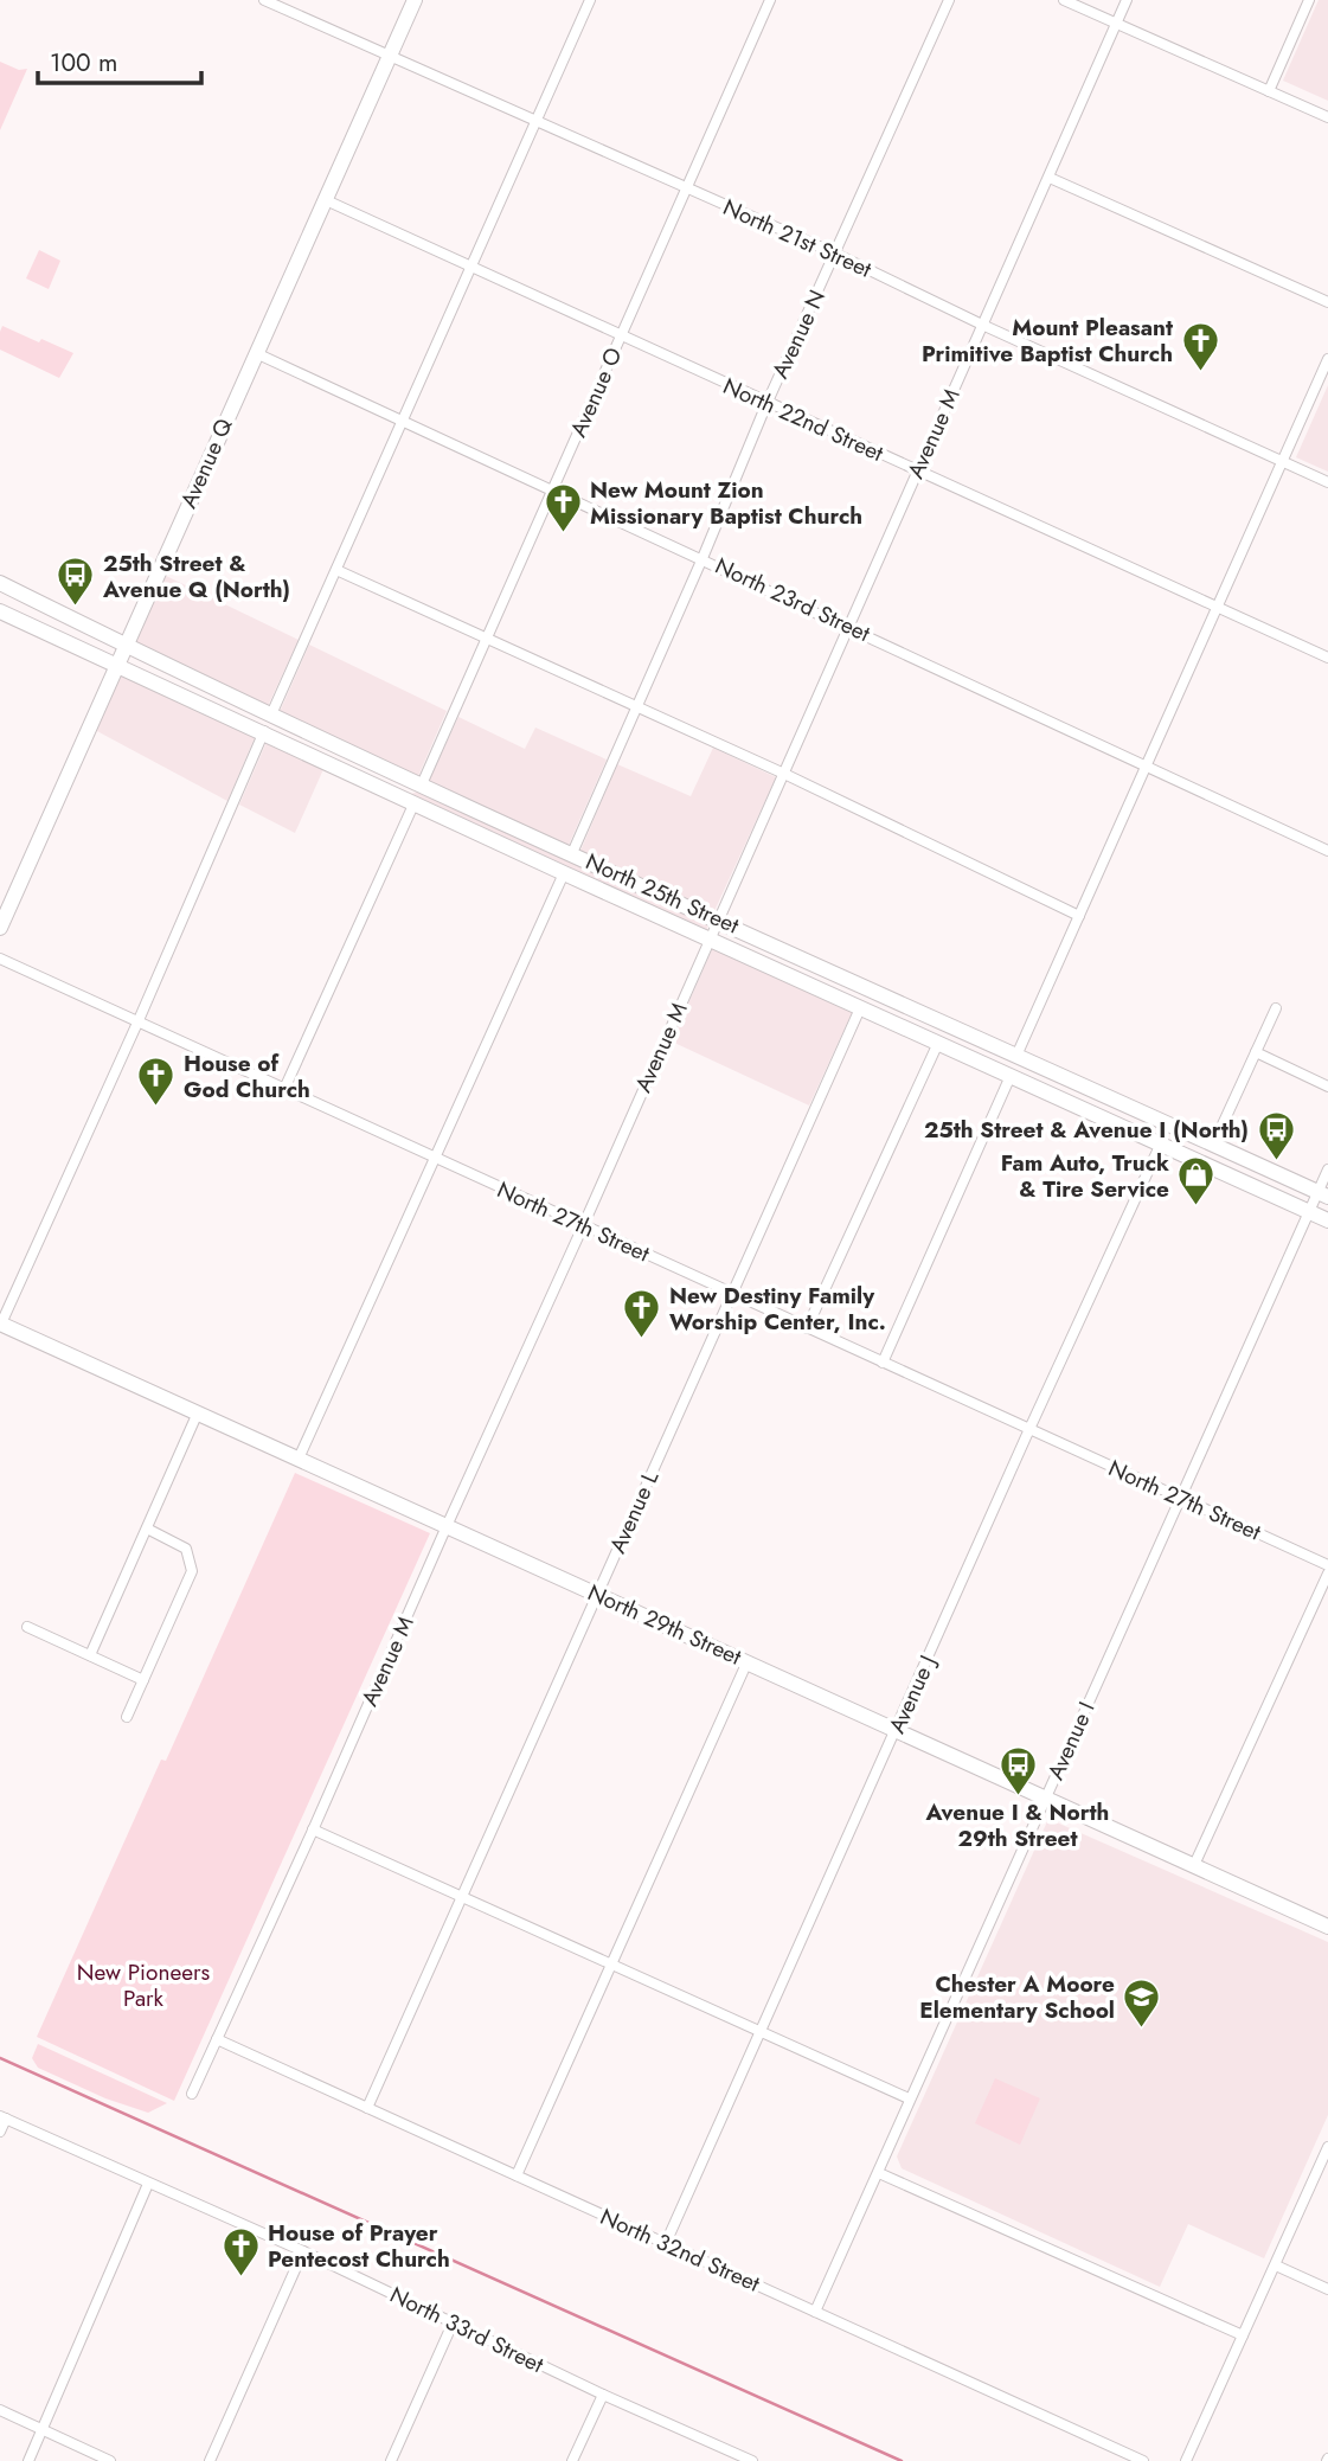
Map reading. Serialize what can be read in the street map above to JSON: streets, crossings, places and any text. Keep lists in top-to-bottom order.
{
  "streets": {
    "main road": ["Avenue Q", "North 25th Street", "North 29th Street"],
    "street": [
      "North 21st Street",
      "Avenue N",
      "Avenue O",
      "North 22nd Street",
      "Avenue M",
      "North 23rd Street",
      "North 27th Street",
      "Avenue L",
      "Avenue J",
      "Avenue I",
      "North 32nd Street",
      "North 33rd Street"
    ]
  },
  "crossings": [
    ["North 21st Street", "Avenue N"],
    ["North 21st Street", "Avenue O"],
    ["North 21st Street", "Avenue M"],
    ["North 21st Street", "Avenue Q"],
    ["Avenue N", "North 22nd Street"],
    ["Avenue N", "North 23rd Street"],
    ["Avenue N", "North 25th Street"],
    ["Avenue O", "North 22nd Street"],
    ["Avenue O", "North 23rd Street"],
    ["Avenue O", "North 25th Street"],
    ["North 22nd Street", "Avenue M"],
    ["North 22nd Street", "Avenue Q"],
    ["Avenue M", "North 23rd Street"],
    ["Avenue M", "North 25th Street"],
    ["Avenue M", "North 27th Street"],
    ["Avenue M", "North 29th Street"],
    ["Avenue M", "North 32nd Street"],
    ["Avenue Q", "North 23rd Street"],
    ["Avenue Q", "North 25th Street"],
    ["North 25th Street", "Avenue L"],
    ["North 25th Street", "Avenue J"],
    ["North 25th Street", "Avenue I"],
    ["North 27th Street", "Avenue L"],
    ["North 27th Street", "Avenue J"],
    ["North 27th Street", "Avenue I"],
    ["Avenue L", "North 29th Street"],
    ["Avenue L", "North 32nd Street"],
    ["North 29th Street", "Avenue J"],
    ["North 29th Street", "Avenue I"],
    ["Avenue J", "North 32nd Street"],
    ["Avenue I", "North 32nd Street"]
  ],
  "parks": ["New Pioneers Park"],
  "places": {
    "church": [
      "Mount Pleasant Primitive Baptist Church",
      "New Mount Zion Missionary Baptist Church",
      "House of God Church",
      "New Destiny Family Worship Center, Inc.",
      "House of Prayer Pentecost Church"
    ],
    "bus stop": ["25th Street & Avenue Q (North)", "25th Street & Avenue I (North)", "Avenue I & North 29th Street"],
    "shop": ["Fam Auto, Truck & Tire Service"],
    "school or university": ["Chester A Moore Elementary School"]
  },
  "scale_bar": "100 m"
}
